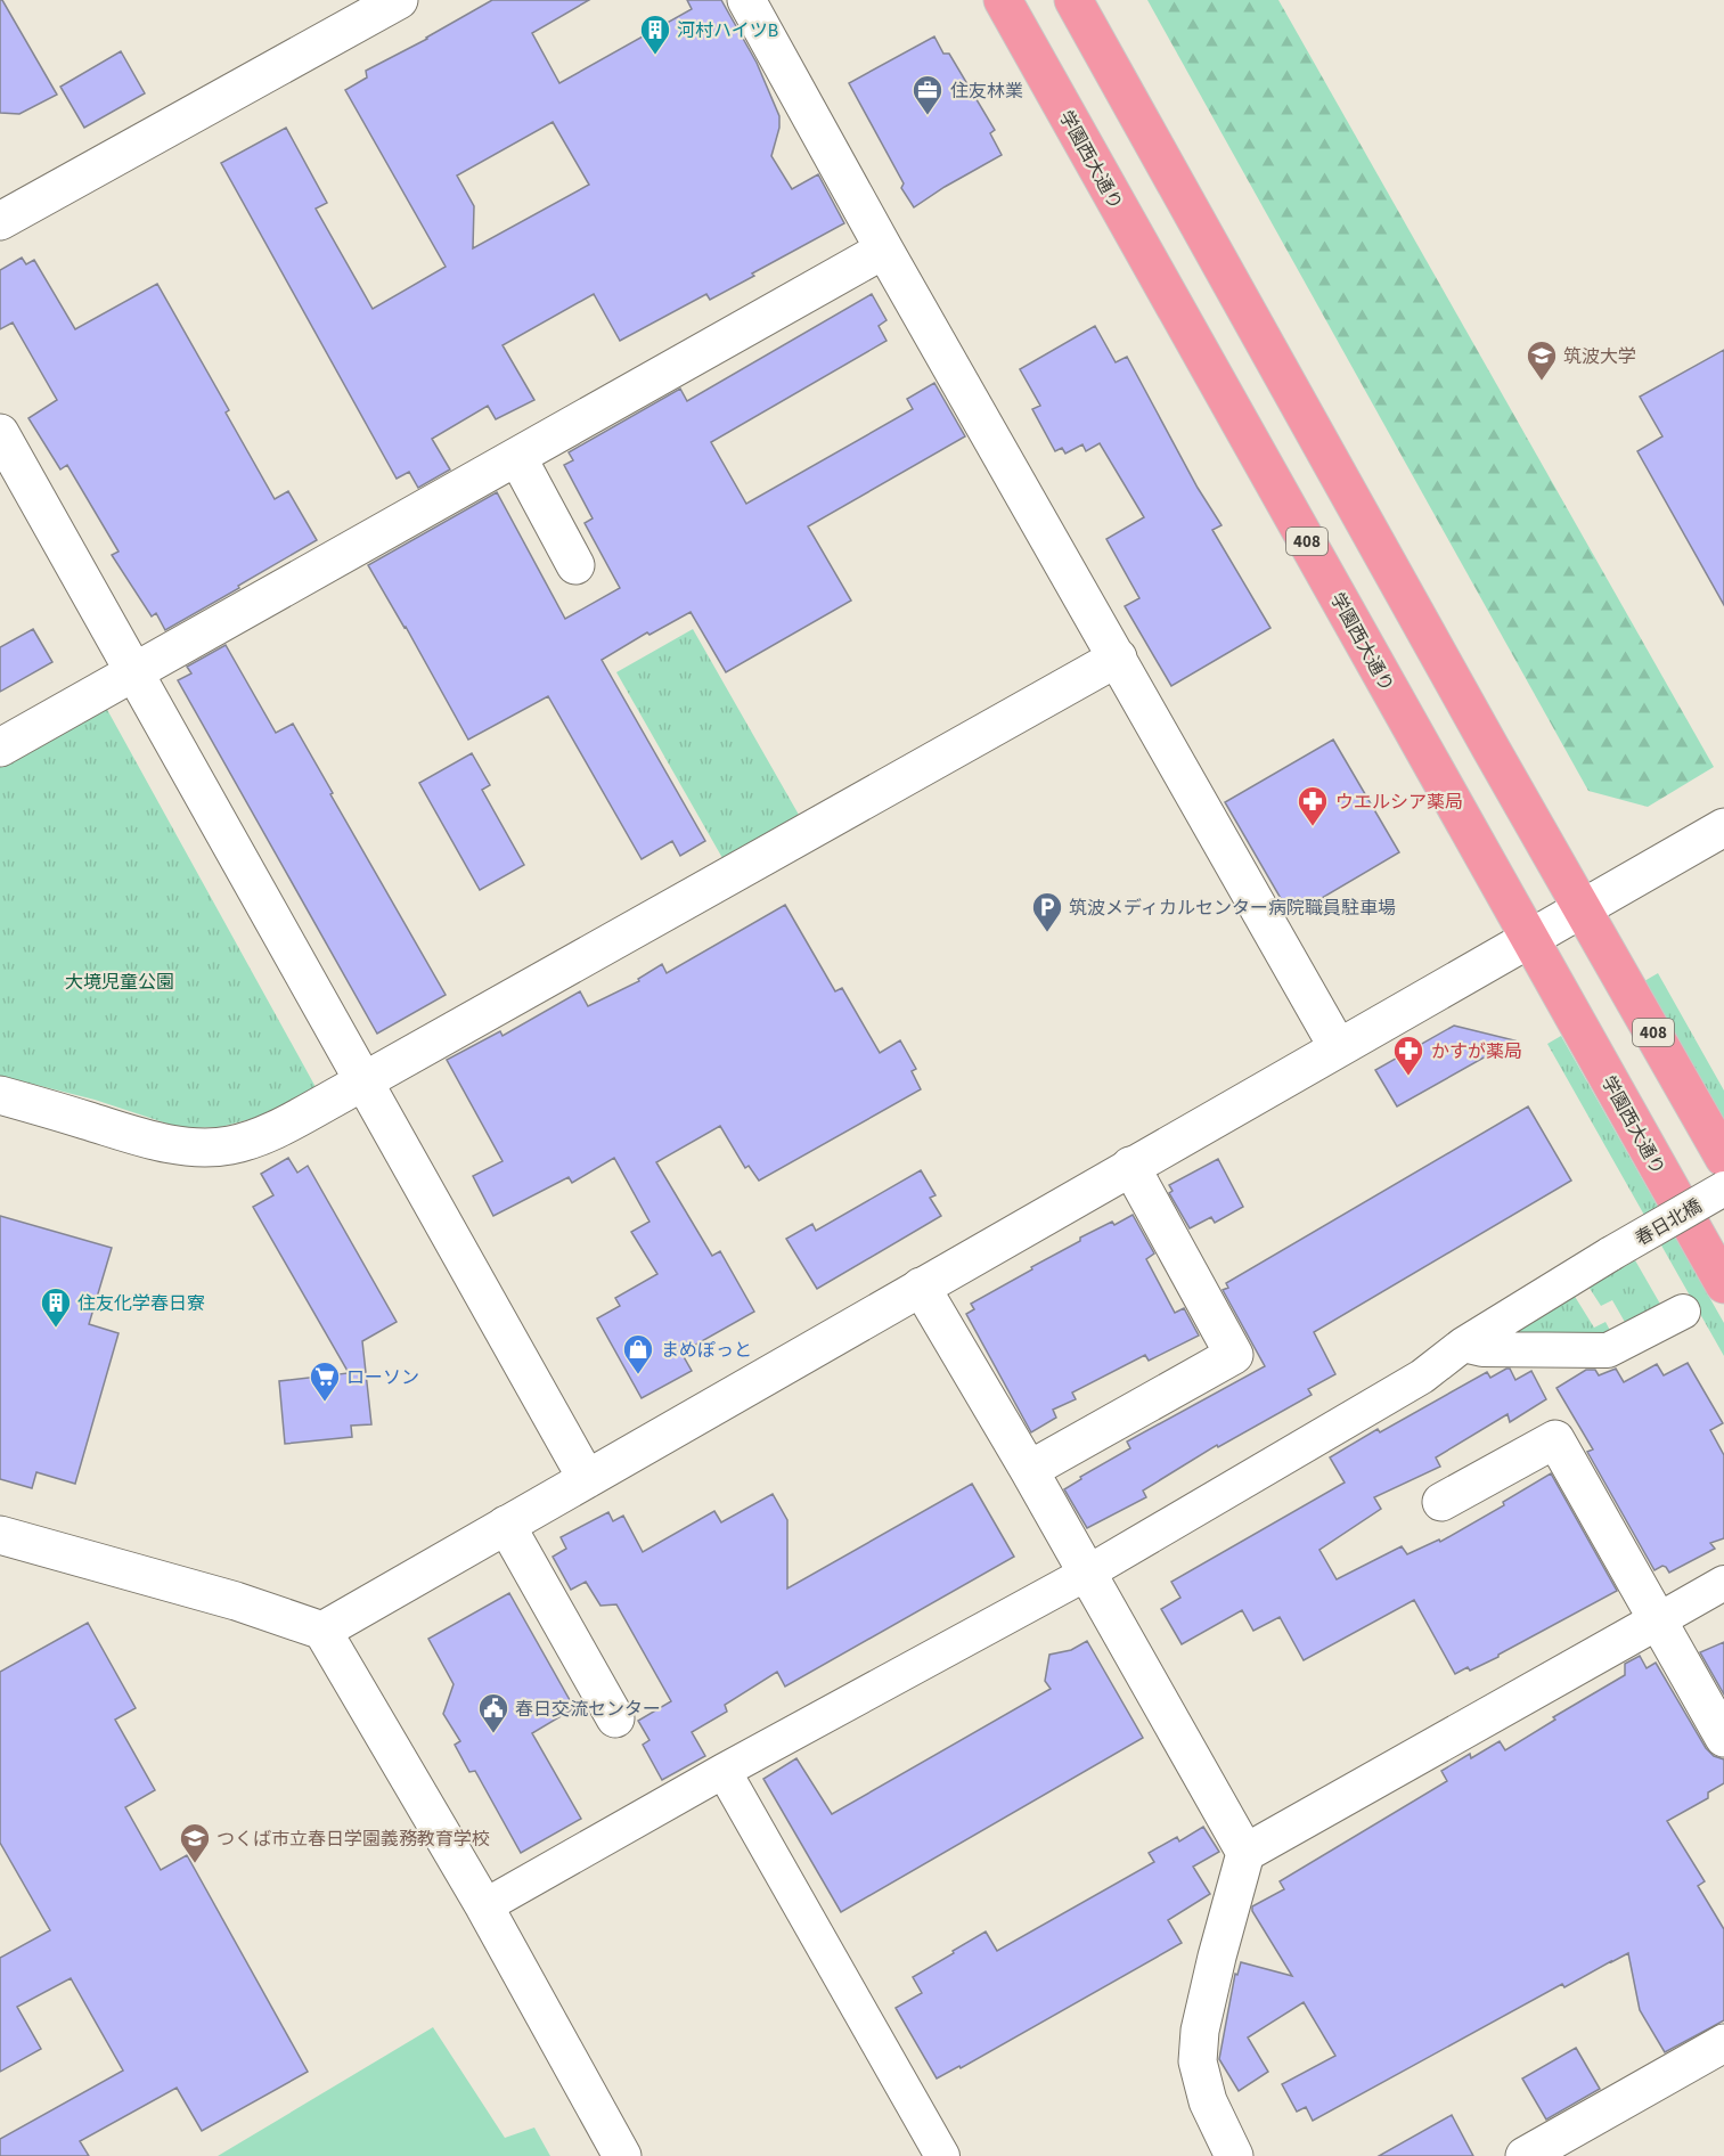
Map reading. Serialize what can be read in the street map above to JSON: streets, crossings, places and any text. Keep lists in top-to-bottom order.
{
  "streets": {
    "highway": ["学園西大通り", "408"],
    "street": ["春日北橋"]
  },
  "parks": ["大境児童公園"],
  "places": {
    "building": ["河村ハイツB", "住友化学春日寮"],
    "office": ["住友林業"],
    "school or university": ["筑波大学", "つくば市立春日学園義務教育学校"],
    "pharmacy": ["ウエルシア薬局", "かすが薬局"],
    "parking": ["筑波メディカルセンター病院職員駐車場"],
    "shop": ["まめぽっと"],
    "supermarket": ["ローソン"],
    "public building": ["春日交流センター"]
  }
}
